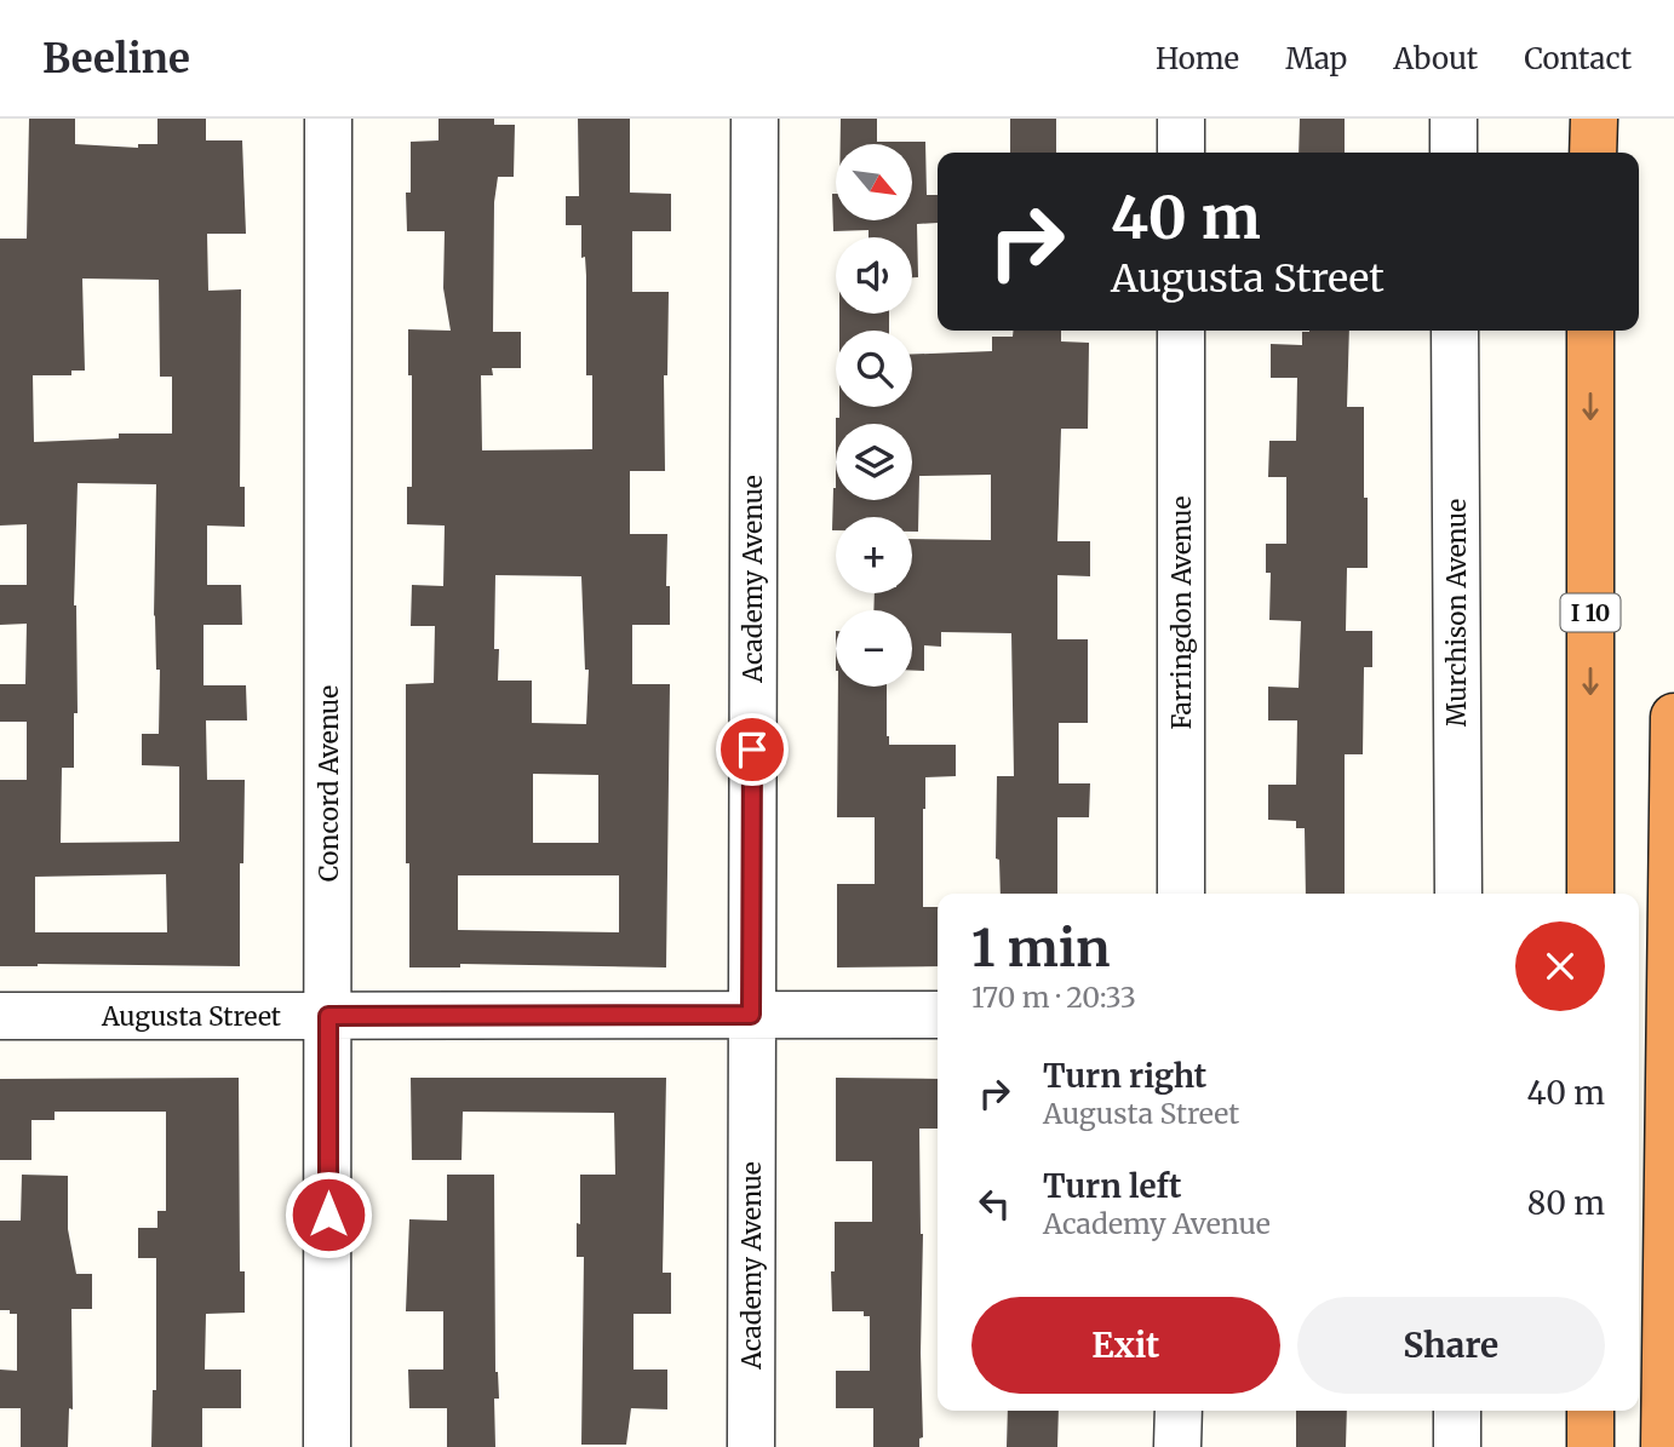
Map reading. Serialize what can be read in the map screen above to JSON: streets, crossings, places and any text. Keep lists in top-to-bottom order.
{
  "streets": {
    "highway": ["I 10"],
    "street": [
      "Academy Avenue",
      "Farringdon Avenue",
      "Murchison Avenue",
      "Concord Avenue",
      "Augusta Street"
    ]
  },
  "crossings": [
    ["Academy Avenue", "Augusta Street"],
    ["Concord Avenue", "Augusta Street"]
  ],
  "north": "bottom right",
  "page": {
    "header": "Beeline",
    "nav": [
      "Home",
      "Map",
      "About",
      "Contact"
    ],
    "map_buttons": ["+", "−"],
    "turn": ["40 m", "Augusta Street"],
    "heading": ["1 min", "170 m · 20:33"],
    "list": [
      {
        "name": "Turn right",
        "note": "Augusta Street",
        "value": "40 m"
      },
      {
        "name": "Turn left",
        "note": "Academy Avenue",
        "value": "80 m"
      }
    ],
    "buttons": ["Exit", "Share"]
  }
}
